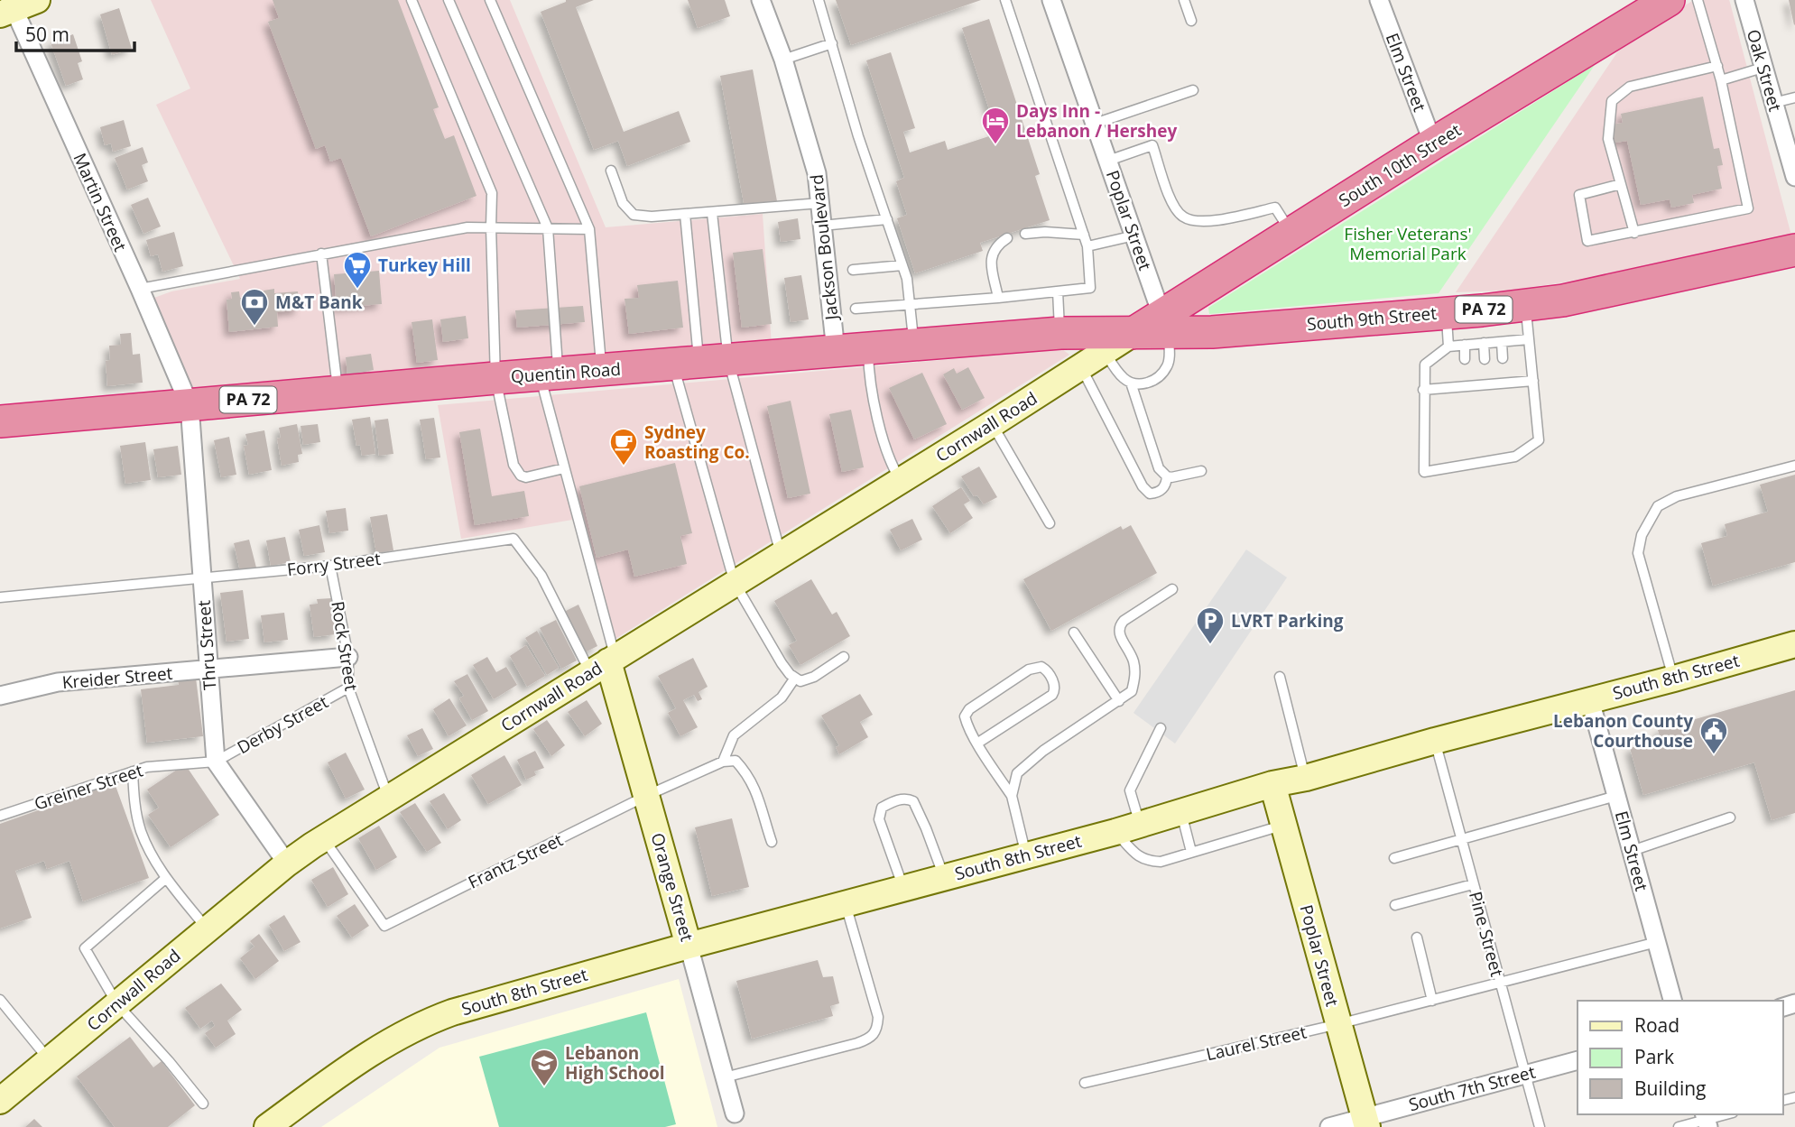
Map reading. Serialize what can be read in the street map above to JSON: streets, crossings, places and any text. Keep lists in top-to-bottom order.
{
  "streets": {
    "highway": [
      "South 10th Street",
      "PA 72",
      "South 9th Street",
      "Quentin Road"
    ],
    "street": [
      "Oak Street",
      "Elm Street",
      "Martin Street",
      "Poplar Street",
      "Jackson Boulevard",
      "Cornwall Road",
      "Thru Street",
      "South 8th Street",
      "Kreider Street",
      "Orange Street",
      "South 7th Street"
    ],
    "lane": [
      "Forry Street",
      "Rock Street",
      "Derby Street",
      "Greiner Street",
      "Frantz Street",
      "Pine Street",
      "Laurel Street"
    ]
  },
  "crossings": [
    ["Elm Street", "South 10th Street"],
    ["Elm Street", "South 8th Street"],
    ["Elm Street", "Laurel Street"],
    ["South 10th Street", "Poplar Street"],
    ["South 10th Street", "South 9th Street"],
    ["South 10th Street", "Quentin Road"],
    ["Martin Street", "Quentin Road"],
    ["Martin Street", "Thru Street"],
    ["Poplar Street", "South 9th Street"],
    ["Poplar Street", "South 8th Street"],
    ["Poplar Street", "Laurel Street"],
    ["Poplar Street", "South 7th Street"],
    ["Jackson Boulevard", "Quentin Road"],
    ["Quentin Road", "Cornwall Road"],
    ["Quentin Road", "Thru Street"],
    ["Cornwall Road", "Forry Street"],
    ["Cornwall Road", "Rock Street"],
    ["Cornwall Road", "Frantz Street"],
    ["Cornwall Road", "Orange Street"],
    ["Forry Street", "Thru Street"],
    ["Forry Street", "Rock Street"],
    ["Forry Street", "Orange Street"],
    ["Thru Street", "Kreider Street"],
    ["Thru Street", "Derby Street"],
    ["Thru Street", "Greiner Street"],
    ["Rock Street", "Kreider Street"],
    ["Rock Street", "Derby Street"],
    ["South 8th Street", "Orange Street"],
    ["South 8th Street", "Pine Street"],
    ["Derby Street", "Greiner Street"],
    ["Frantz Street", "Orange Street"],
    ["Pine Street", "Laurel Street"],
    ["Pine Street", "South 7th Street"]
  ],
  "parks": ["Fisher Veterans' Memorial Park"],
  "places": {
    "hotel": ["Days Inn - Lebanon / Hershey"],
    "supermarket": ["Turkey Hill"],
    "bank": ["M&T Bank"],
    "cafe": ["Sydney Roasting Co."],
    "parking": ["LVRT Parking"],
    "public building": ["Lebanon County Courthouse"],
    "school or university": ["Lebanon High School"]
  },
  "legend": ["Road", "Park", "Building"],
  "scale_bar": "50 m"
}
